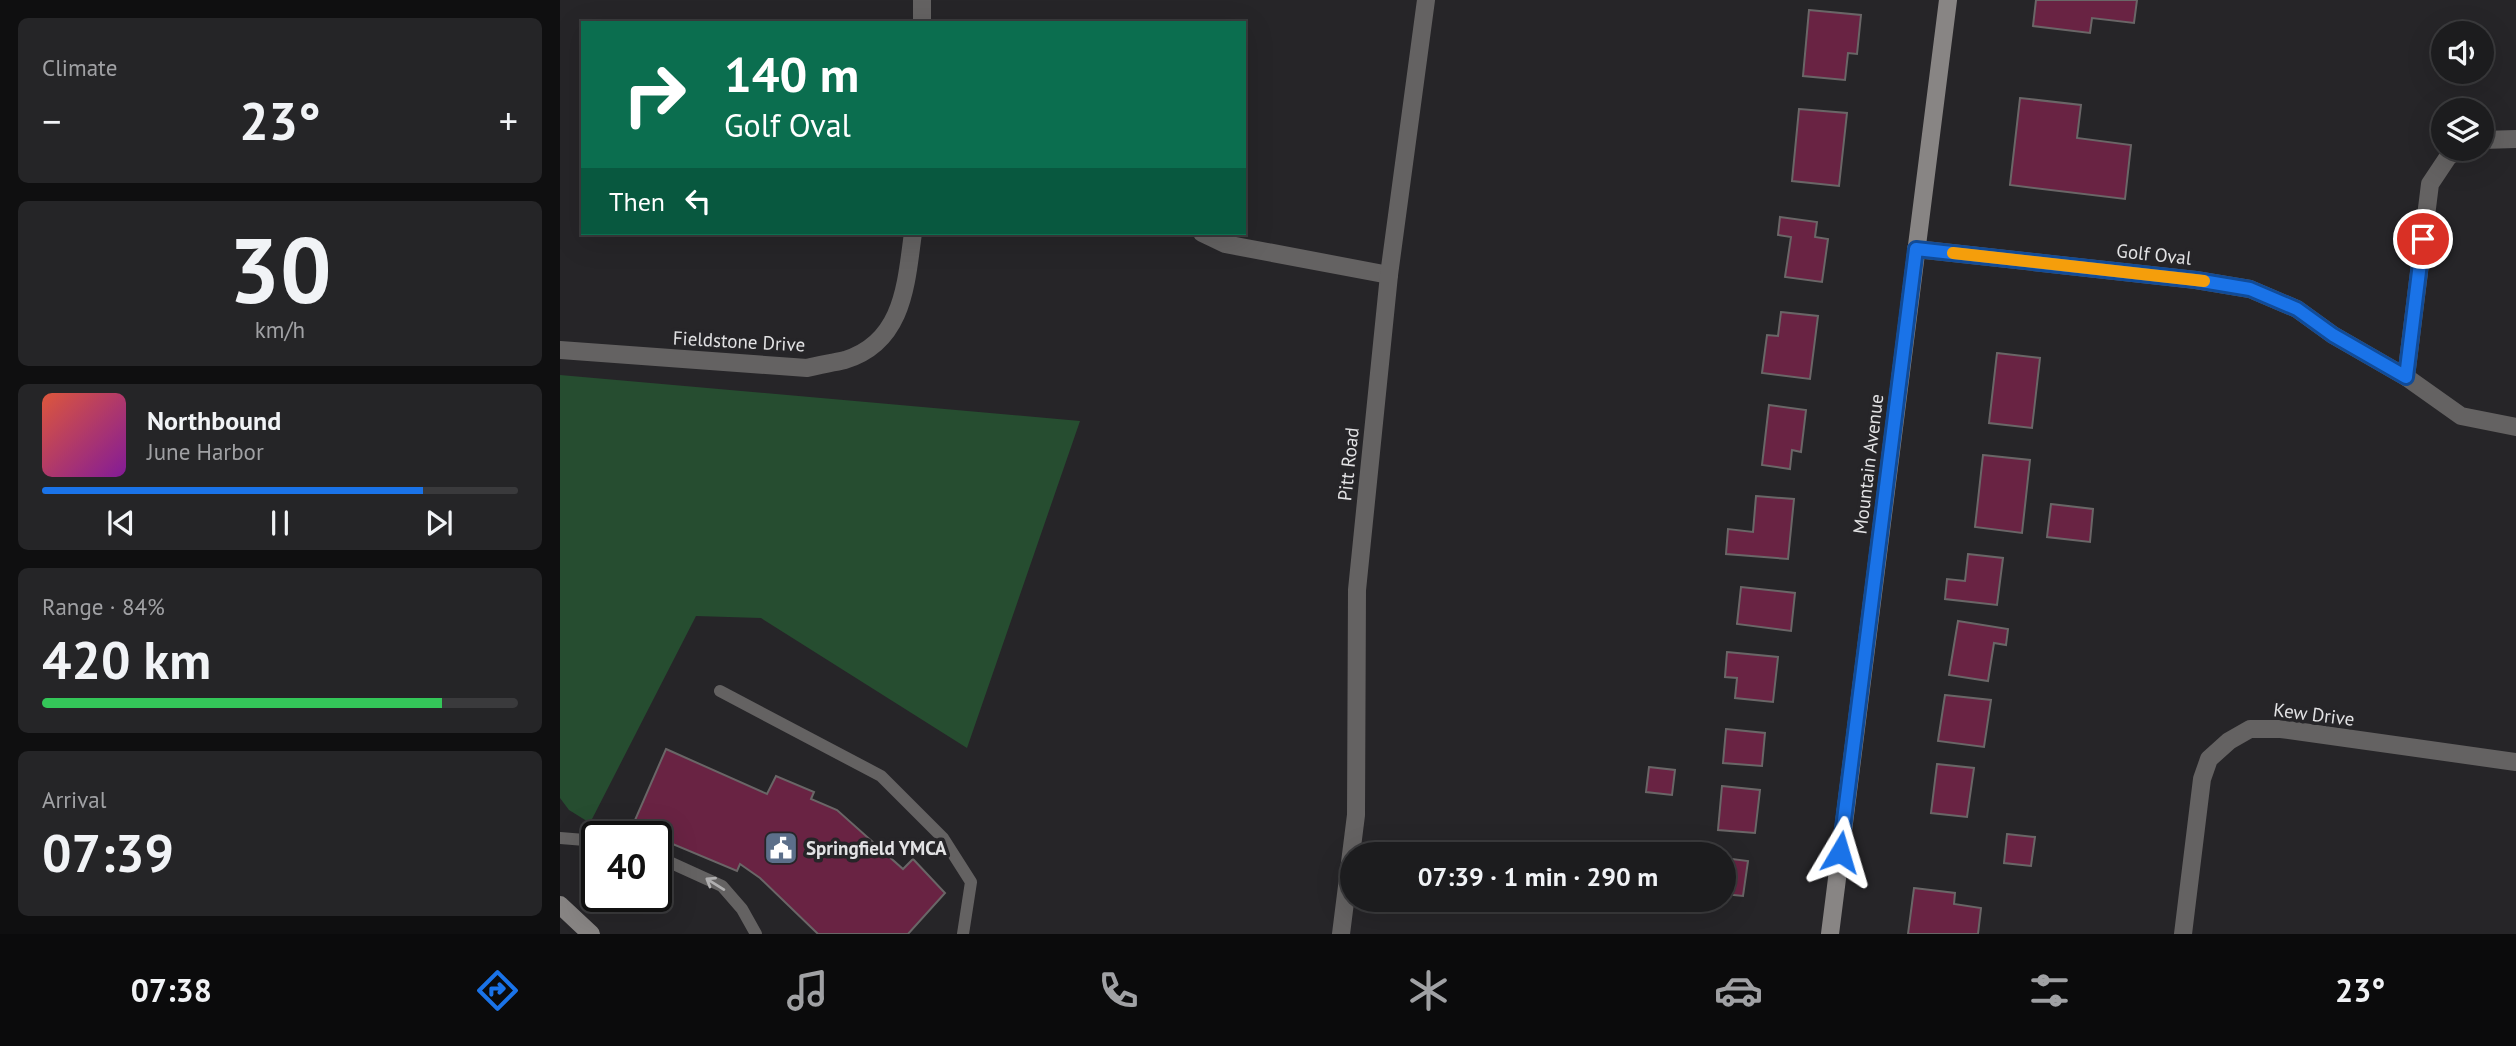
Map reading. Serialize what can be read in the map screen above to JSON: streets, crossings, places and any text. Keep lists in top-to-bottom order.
{
  "streets": {
    "street": [
      "Golf Oval",
      "Fieldstone Drive",
      "Pitt Road",
      "Mountain Avenue",
      "Kew Drive"
    ]
  },
  "crossings": [
    ["Golf Oval", "Mountain Avenue"]
  ],
  "places": {
    "public building": ["Springfield YMCA"]
  },
  "page": {
    "tile": [
      "Climate",
      ["30", "km/h"],
      ["Range · 84%", "420 km"],
      ["Arrival", "07:39"]
    ],
    "turn": ["140 m", "Golf Oval"],
    "heat": ["−", "23°", "+"],
    "then": "Then",
    "song": ["Northbound", "June Harbor"],
    "limit": "40",
    "trip": "07:39 · 1 min · 290 m",
    "tabs": ["07:38", "23°"]
  }
}
